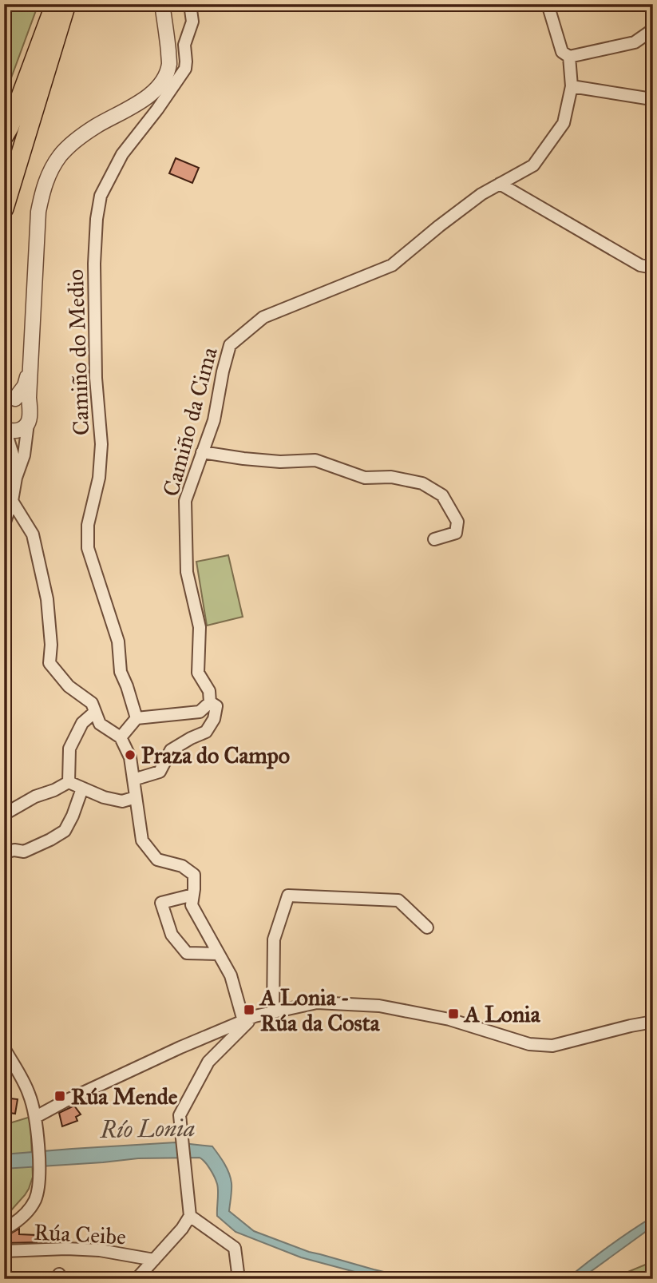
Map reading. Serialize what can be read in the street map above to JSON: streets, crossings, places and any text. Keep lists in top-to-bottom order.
{
  "streets": {
    "street": ["Camiño do Medio", "Camiño da Cima", "Rúa Ceibe"]
  },
  "water": ["Río Lonia"],
  "places": {
    "other": ["Praza do Campo"],
    "transit": ["A Lonia - Rúa da Costa", "A Lonia", "Rúa Mende"]
  }
}
